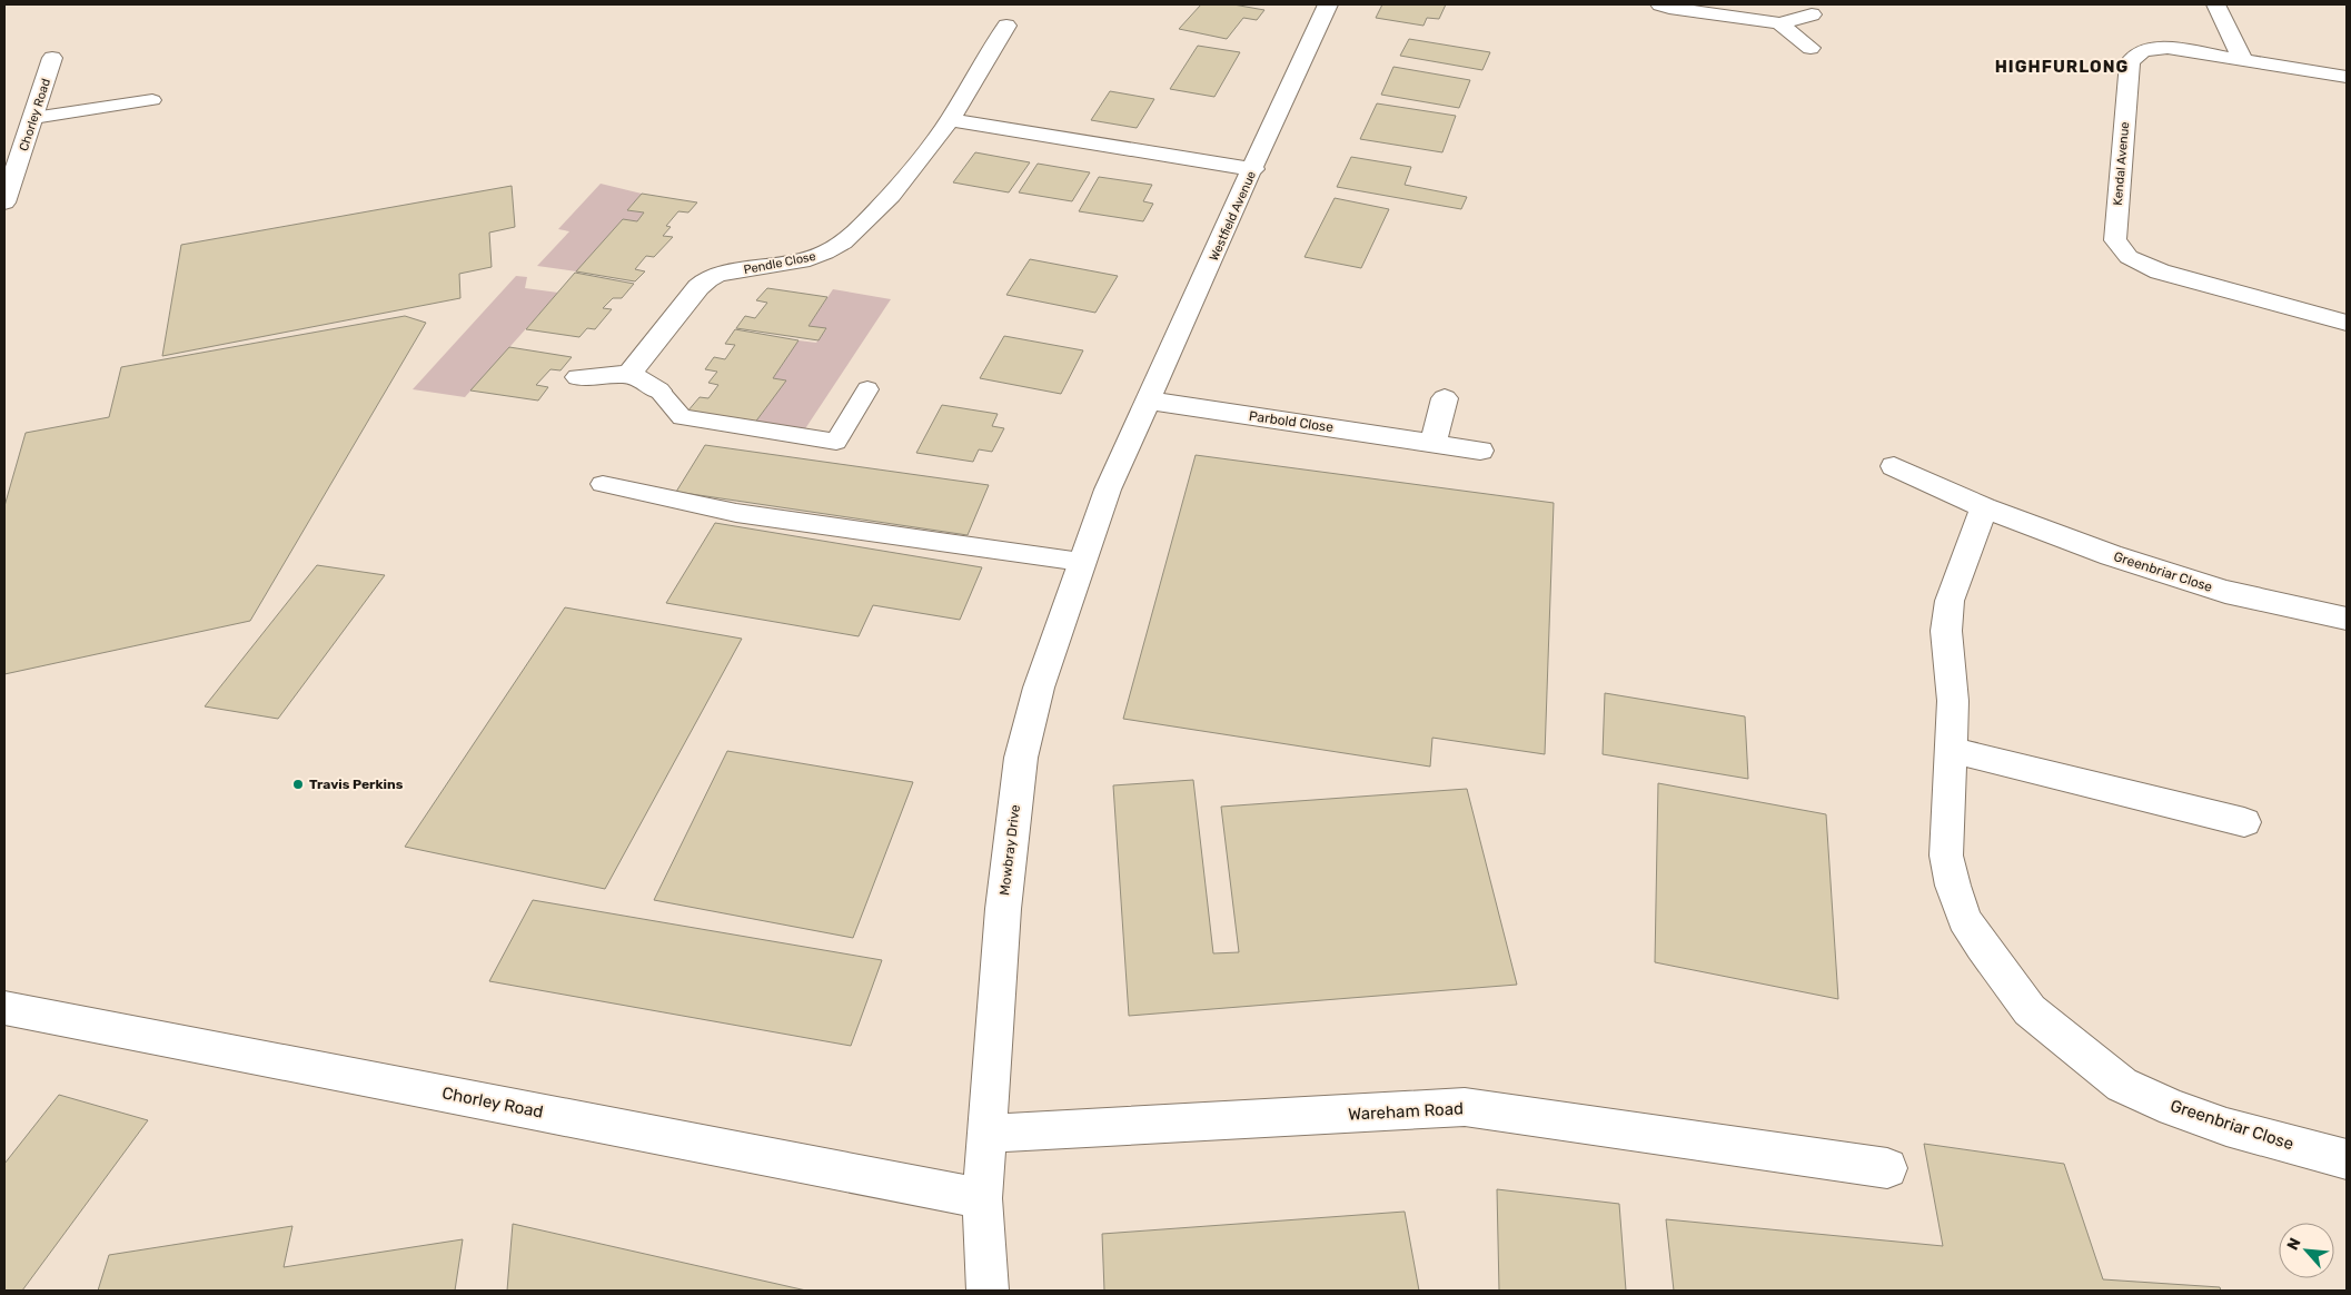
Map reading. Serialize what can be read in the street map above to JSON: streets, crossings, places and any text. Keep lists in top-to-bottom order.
{
  "streets": {
    "street": [
      "Chorley Road",
      "Kendal Avenue",
      "Westfield Avenue",
      "Pendle Close",
      "Parbold Close",
      "Greenbriar Close",
      "Mowbray Drive",
      "Wareham Road"
    ]
  },
  "crossings": [
    ["Chorley Road", "Mowbray Drive"],
    ["Westfield Avenue", "Parbold Close"],
    ["Westfield Avenue", "Mowbray Drive"],
    ["Parbold Close", "Mowbray Drive"],
    ["Mowbray Drive", "Wareham Road"]
  ],
  "districts": ["HIGHFURLONG"],
  "places": ["Travis Perkins"],
  "north": "top left"
}
